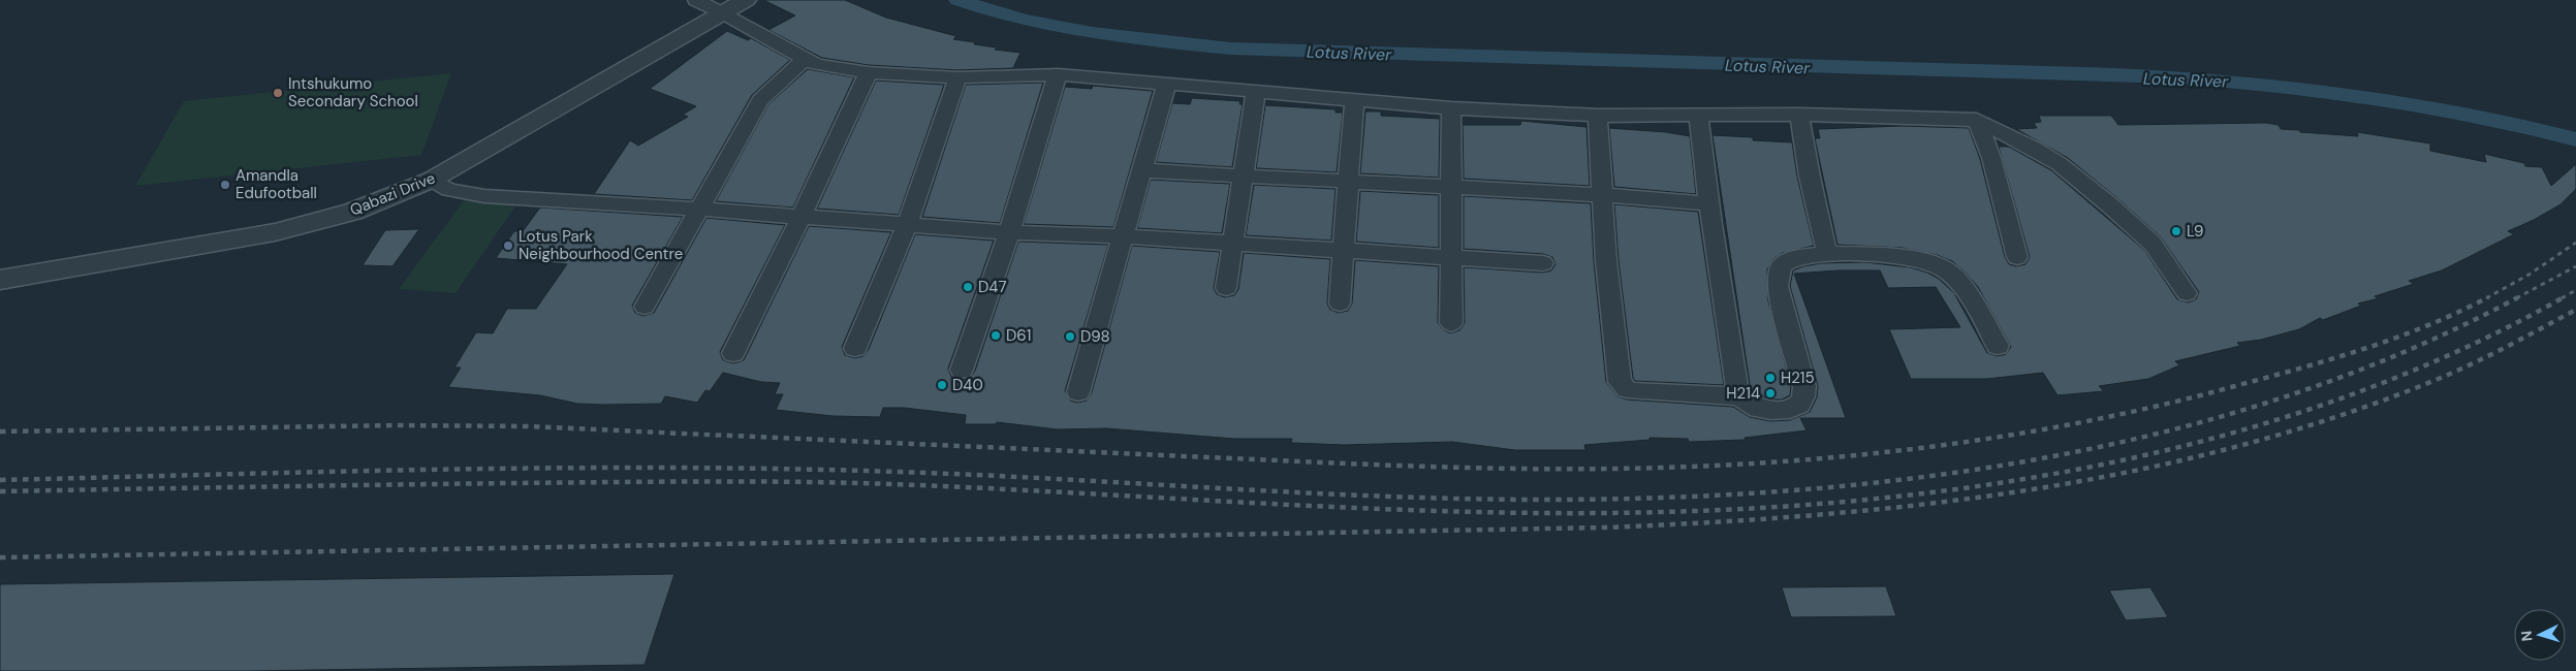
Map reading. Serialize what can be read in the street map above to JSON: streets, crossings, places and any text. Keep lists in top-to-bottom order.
{
  "streets": {
    "street": ["Qabazi Drive"]
  },
  "water": ["Lotus River"],
  "places": [
    "Intshukumo Secondary School",
    "Amandla Edufootball",
    "L9",
    "Lotus Park Neighbourhood Centre",
    "D47",
    "D61",
    "D98",
    "H215",
    "D40",
    "H214"
  ],
  "north": "left"
}
